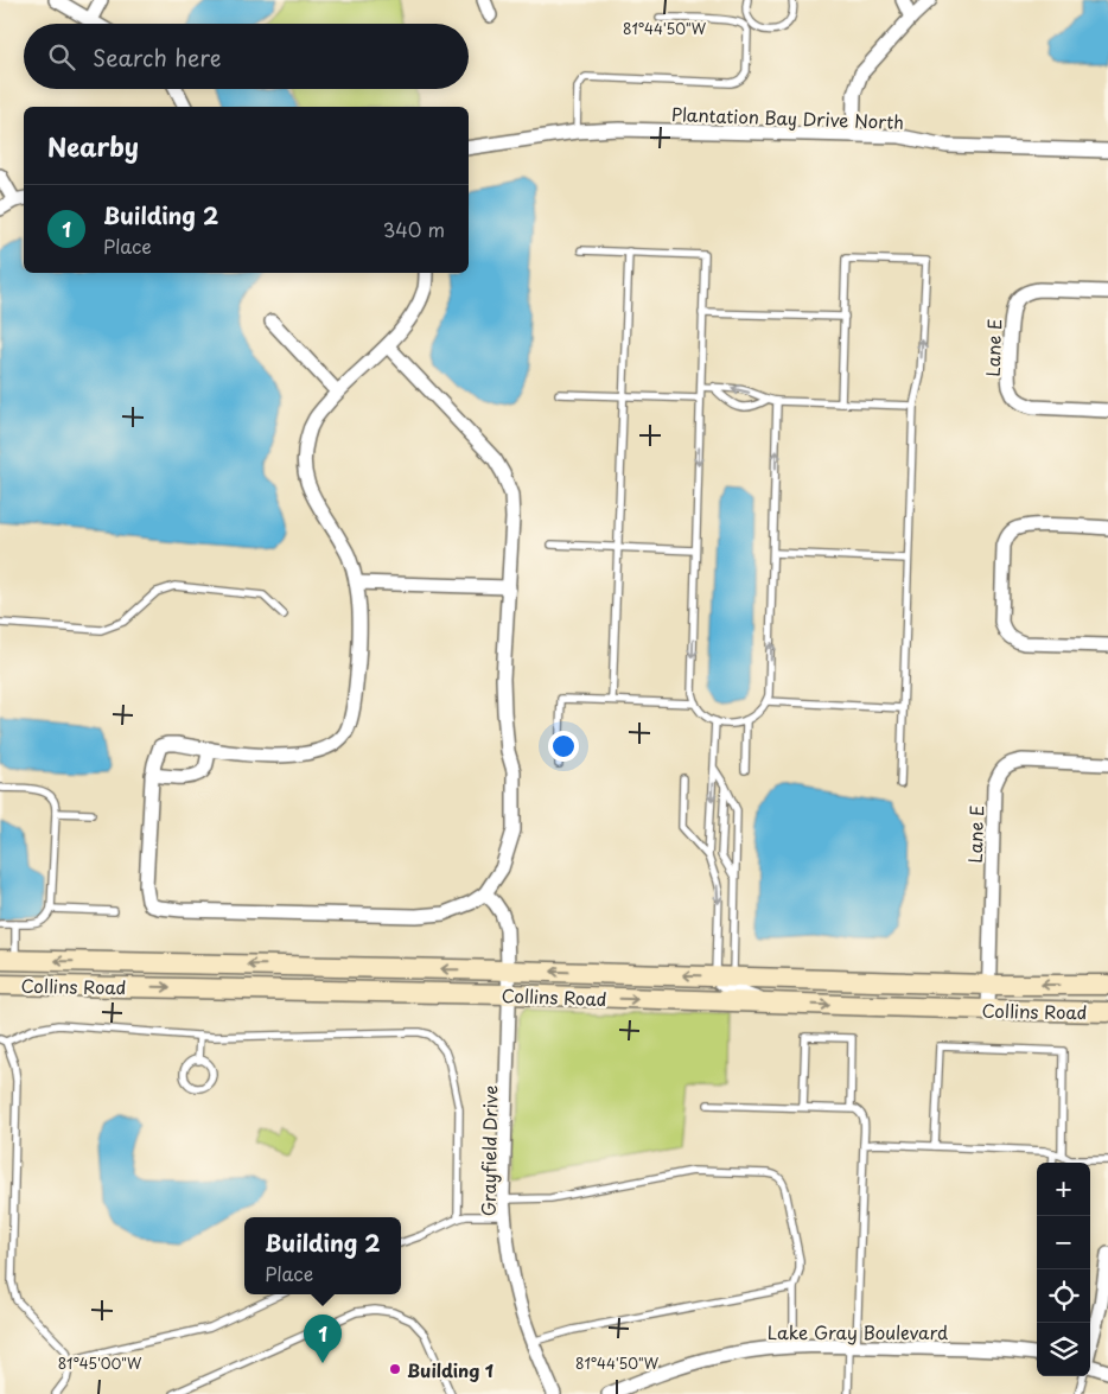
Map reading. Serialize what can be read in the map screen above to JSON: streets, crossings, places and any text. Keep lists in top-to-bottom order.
{
  "streets": {
    "main road": ["Collins Road"],
    "street": [
      "Plantation Bay Drive North",
      "Lane E",
      "Grayfield Drive",
      "Lake Gray Boulevard"
    ]
  },
  "crossings": [
    ["Lane E", "Collins Road"],
    ["Collins Road", "Grayfield Drive"]
  ],
  "places": ["Building 1"],
  "page": {
    "search": "Search here",
    "heading": "Nearby",
    "list": [
      {
        "mark": "1",
        "name": "Building 2",
        "note": "Place",
        "value": "340 m"
      }
    ],
    "map_buttons": ["+", "−"],
    "popup": ["Building 2", "Place"],
    "pins": "1"
  },
  "coordinates": ["81°44'50\"W", "81°45'00\"W"]
}
